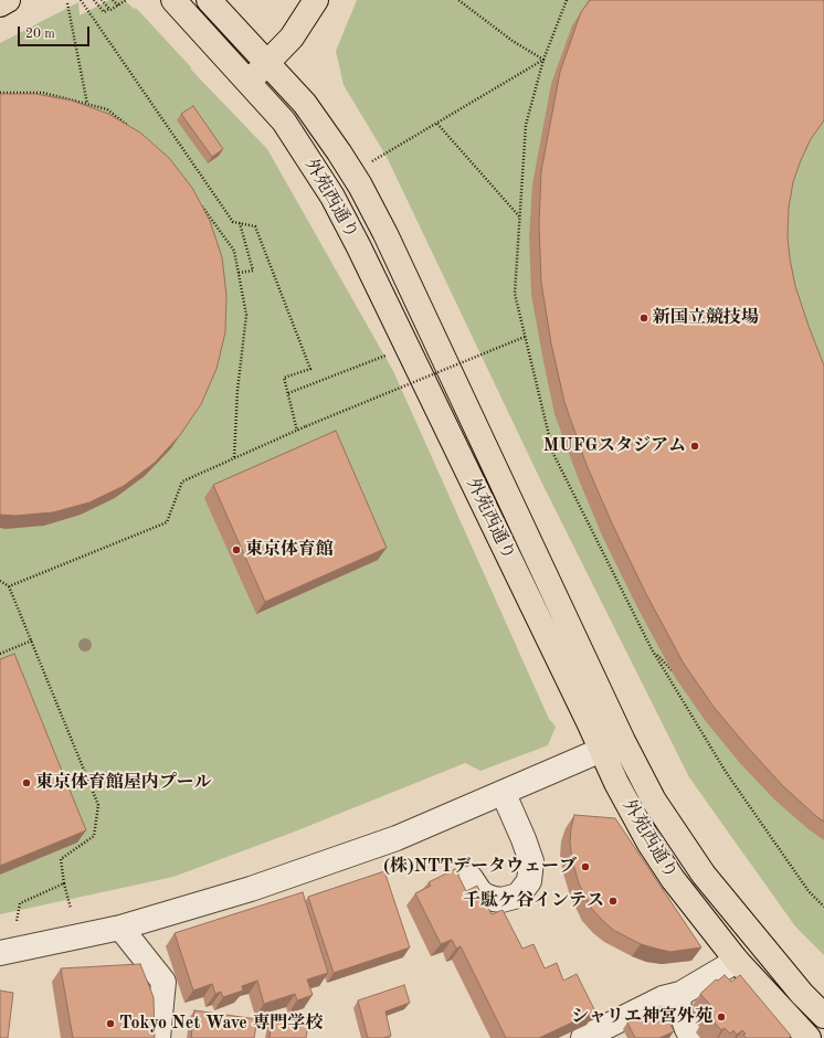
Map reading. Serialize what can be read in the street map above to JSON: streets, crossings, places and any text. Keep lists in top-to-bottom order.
{
  "streets": {
    "main road": ["外苑西通り"]
  },
  "places": [
    "新国立競技場",
    "MUFGスタジアム",
    "東京体育館",
    "東京体育館屋内プール",
    "(株)NTTデータウェーブ",
    "千駄ケ谷インテス",
    "シャリエ神宮外苑",
    "Tokyo Net Wave 専門学校"
  ],
  "scale_bar": "20 m"
}
